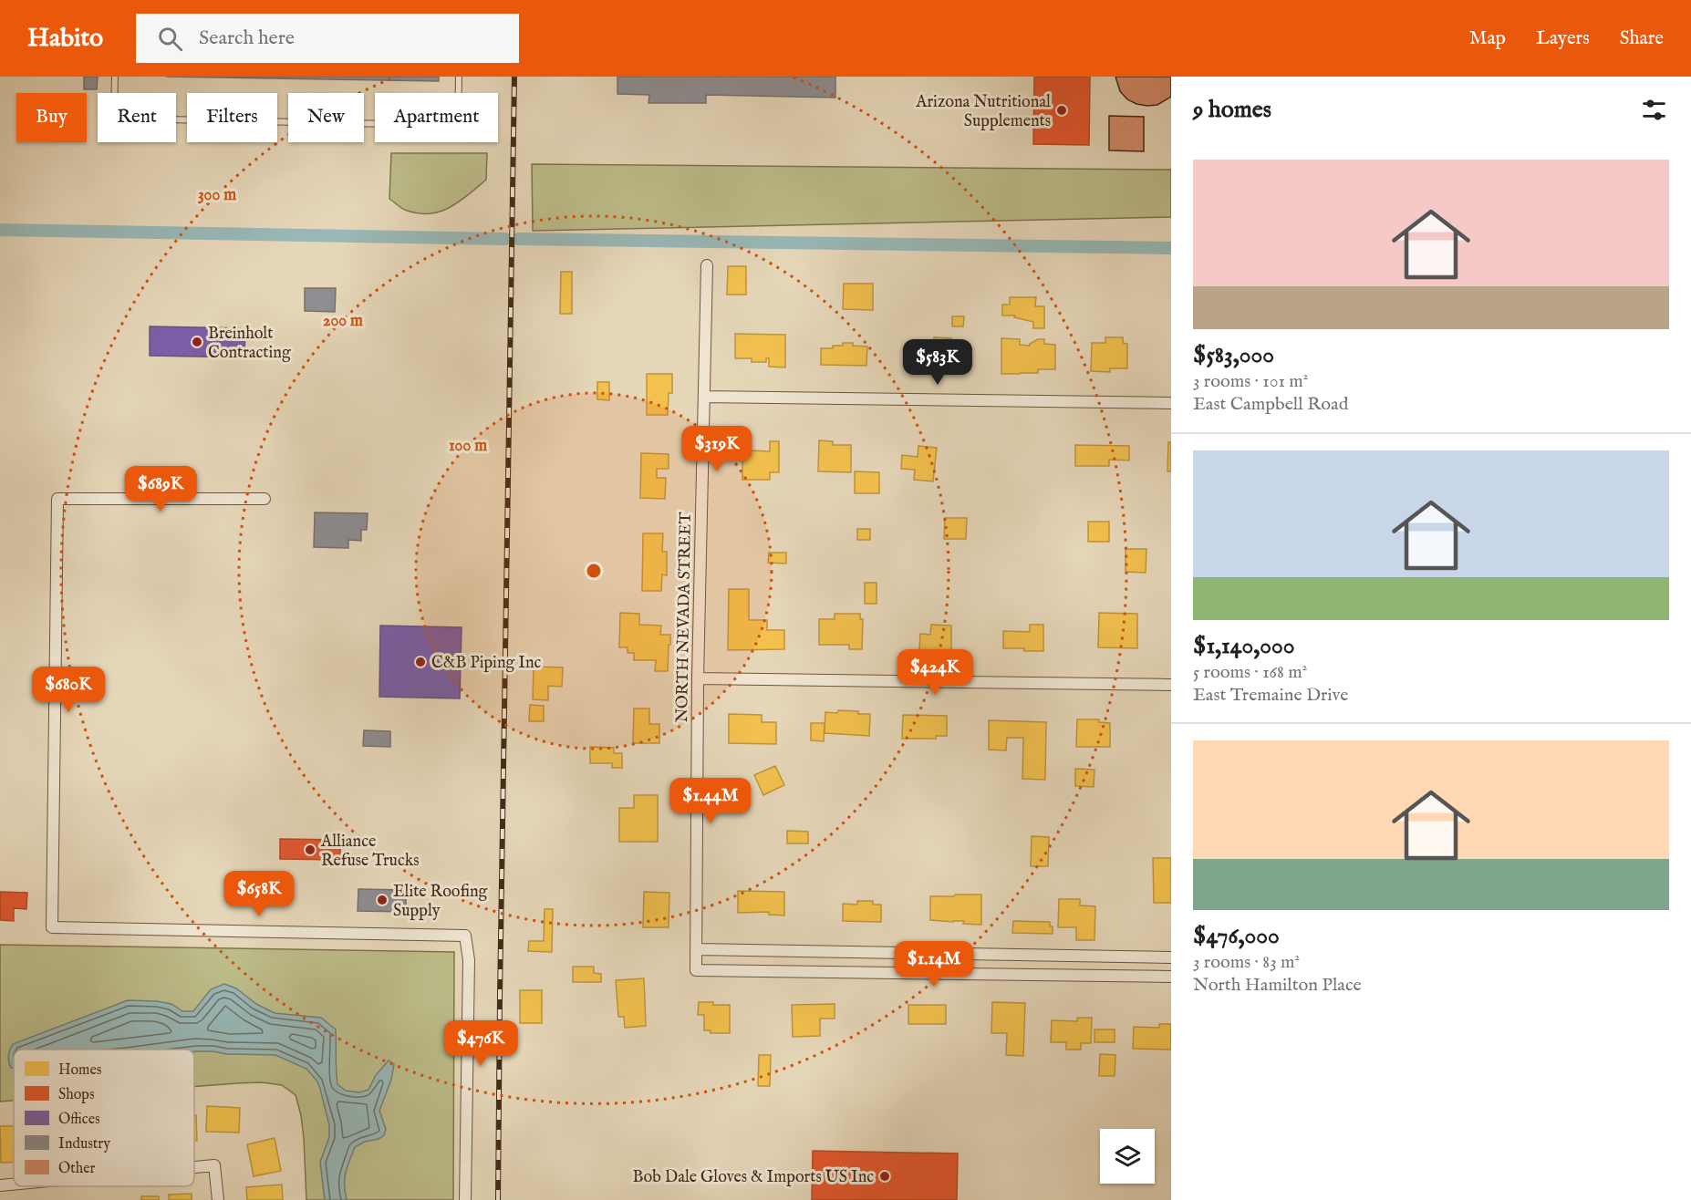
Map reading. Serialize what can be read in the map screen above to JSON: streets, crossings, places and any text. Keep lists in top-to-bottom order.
{
  "streets": {
    "street": ["NORTH NEVADA STREET"]
  },
  "places": [
    "Arizona Nutritional Supplements",
    "Breinholt Contracting",
    "C&B Piping Inc",
    "Alliance Refuse Trucks",
    "Elite Roofing Supply",
    "Bob Dale Gloves & Imports US Inc"
  ],
  "legend": [
    "Homes",
    "Shops",
    "Offices",
    "Industry",
    "Other"
  ],
  "page": {
    "header": "Habito",
    "search": "Search here",
    "nav": ["Map", "Layers", "Share"],
    "heading": "9 homes",
    "chip": [
      "Buy",
      "Rent",
      "Filters",
      "New",
      "Apartment"
    ],
    "list": [
      {
        "name": "$583,000",
        "note": "3 rooms · 101 m² · East Campbell Road"
      },
      {
        "name": "$1,140,000",
        "note": "5 rooms · 168 m² · East Tremaine Drive"
      },
      {
        "name": "$476,000",
        "note": "3 rooms · 83 m² · North Hamilton Place"
      }
    ],
    "price": [
      "$583K",
      "$319K",
      "$689K",
      "$424K",
      "$680K",
      "$1.44M",
      "$658K",
      "$1.14M",
      "$476K"
    ]
  },
  "rings": ["300 m", "200 m", "100 m"]
}
